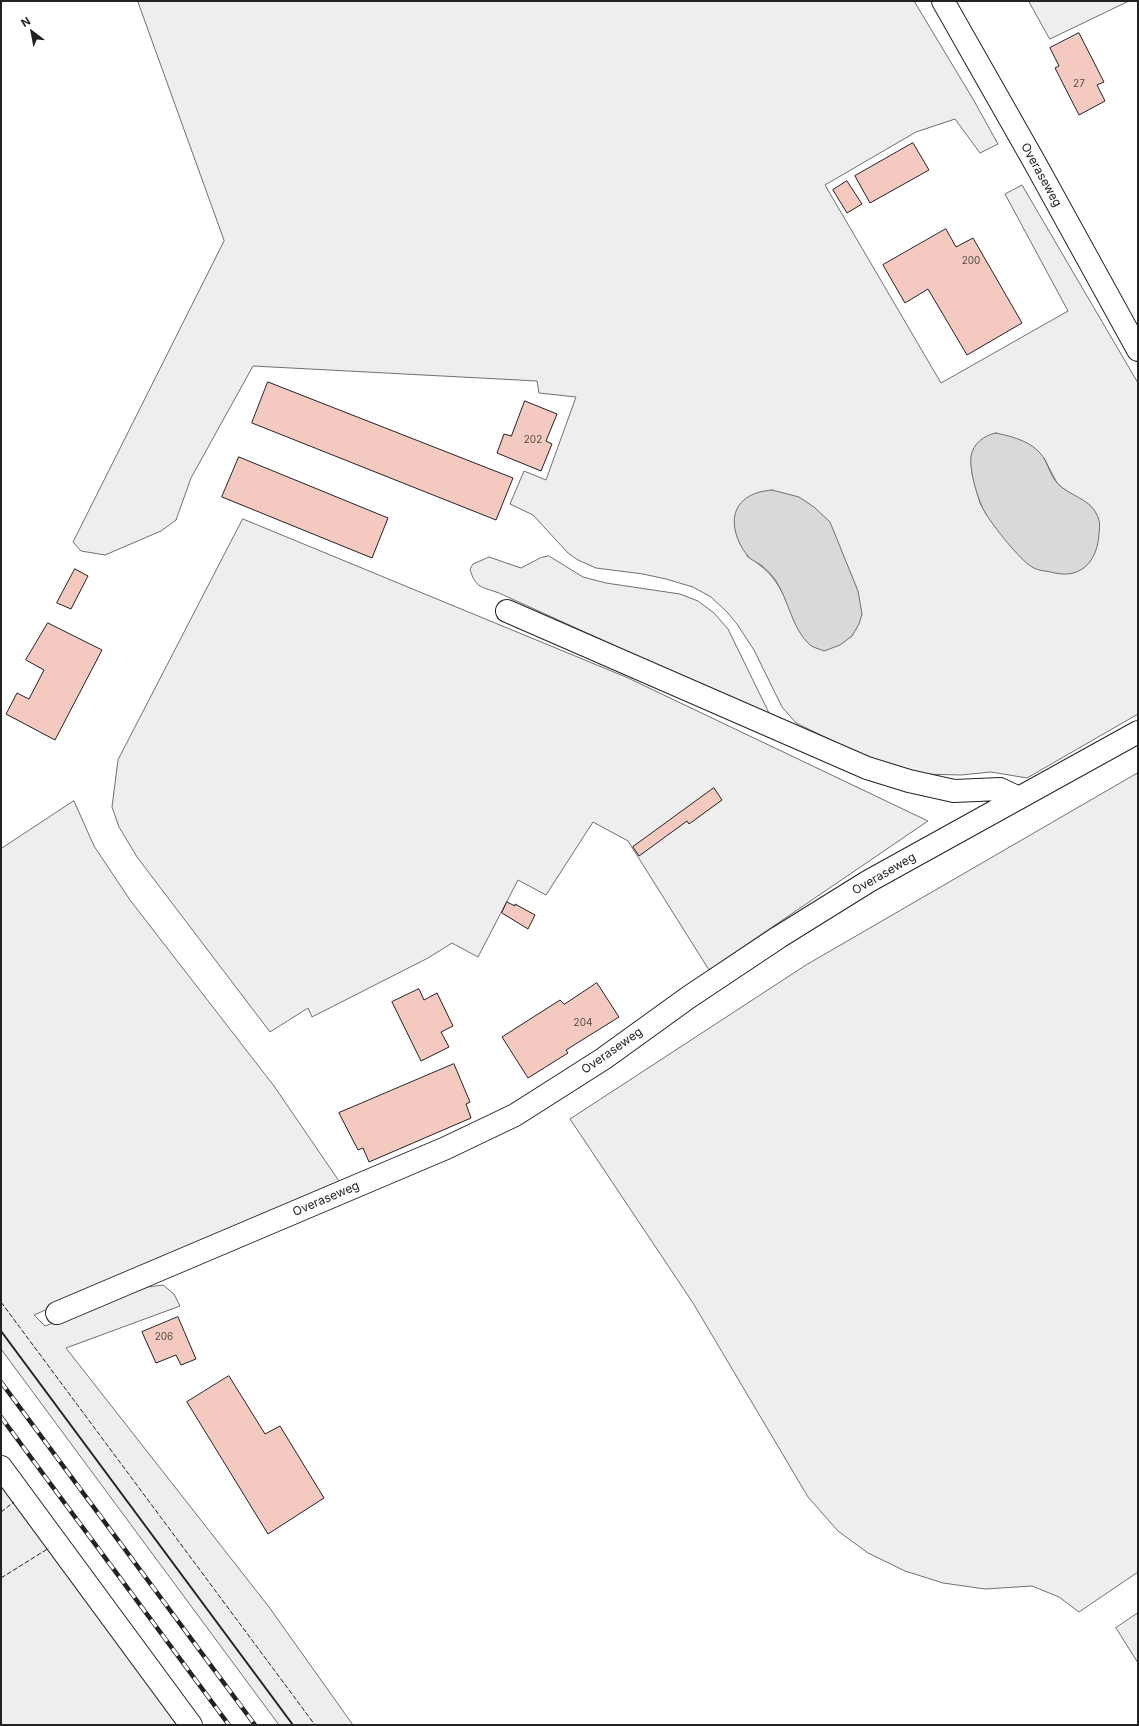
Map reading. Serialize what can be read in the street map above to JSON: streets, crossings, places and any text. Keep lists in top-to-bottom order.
{
  "streets": {
    "street": ["Overaseweg"]
  },
  "house_numbers": [
    "27",
    "200",
    "202",
    "204",
    "206"
  ],
  "north": "top left"
}
